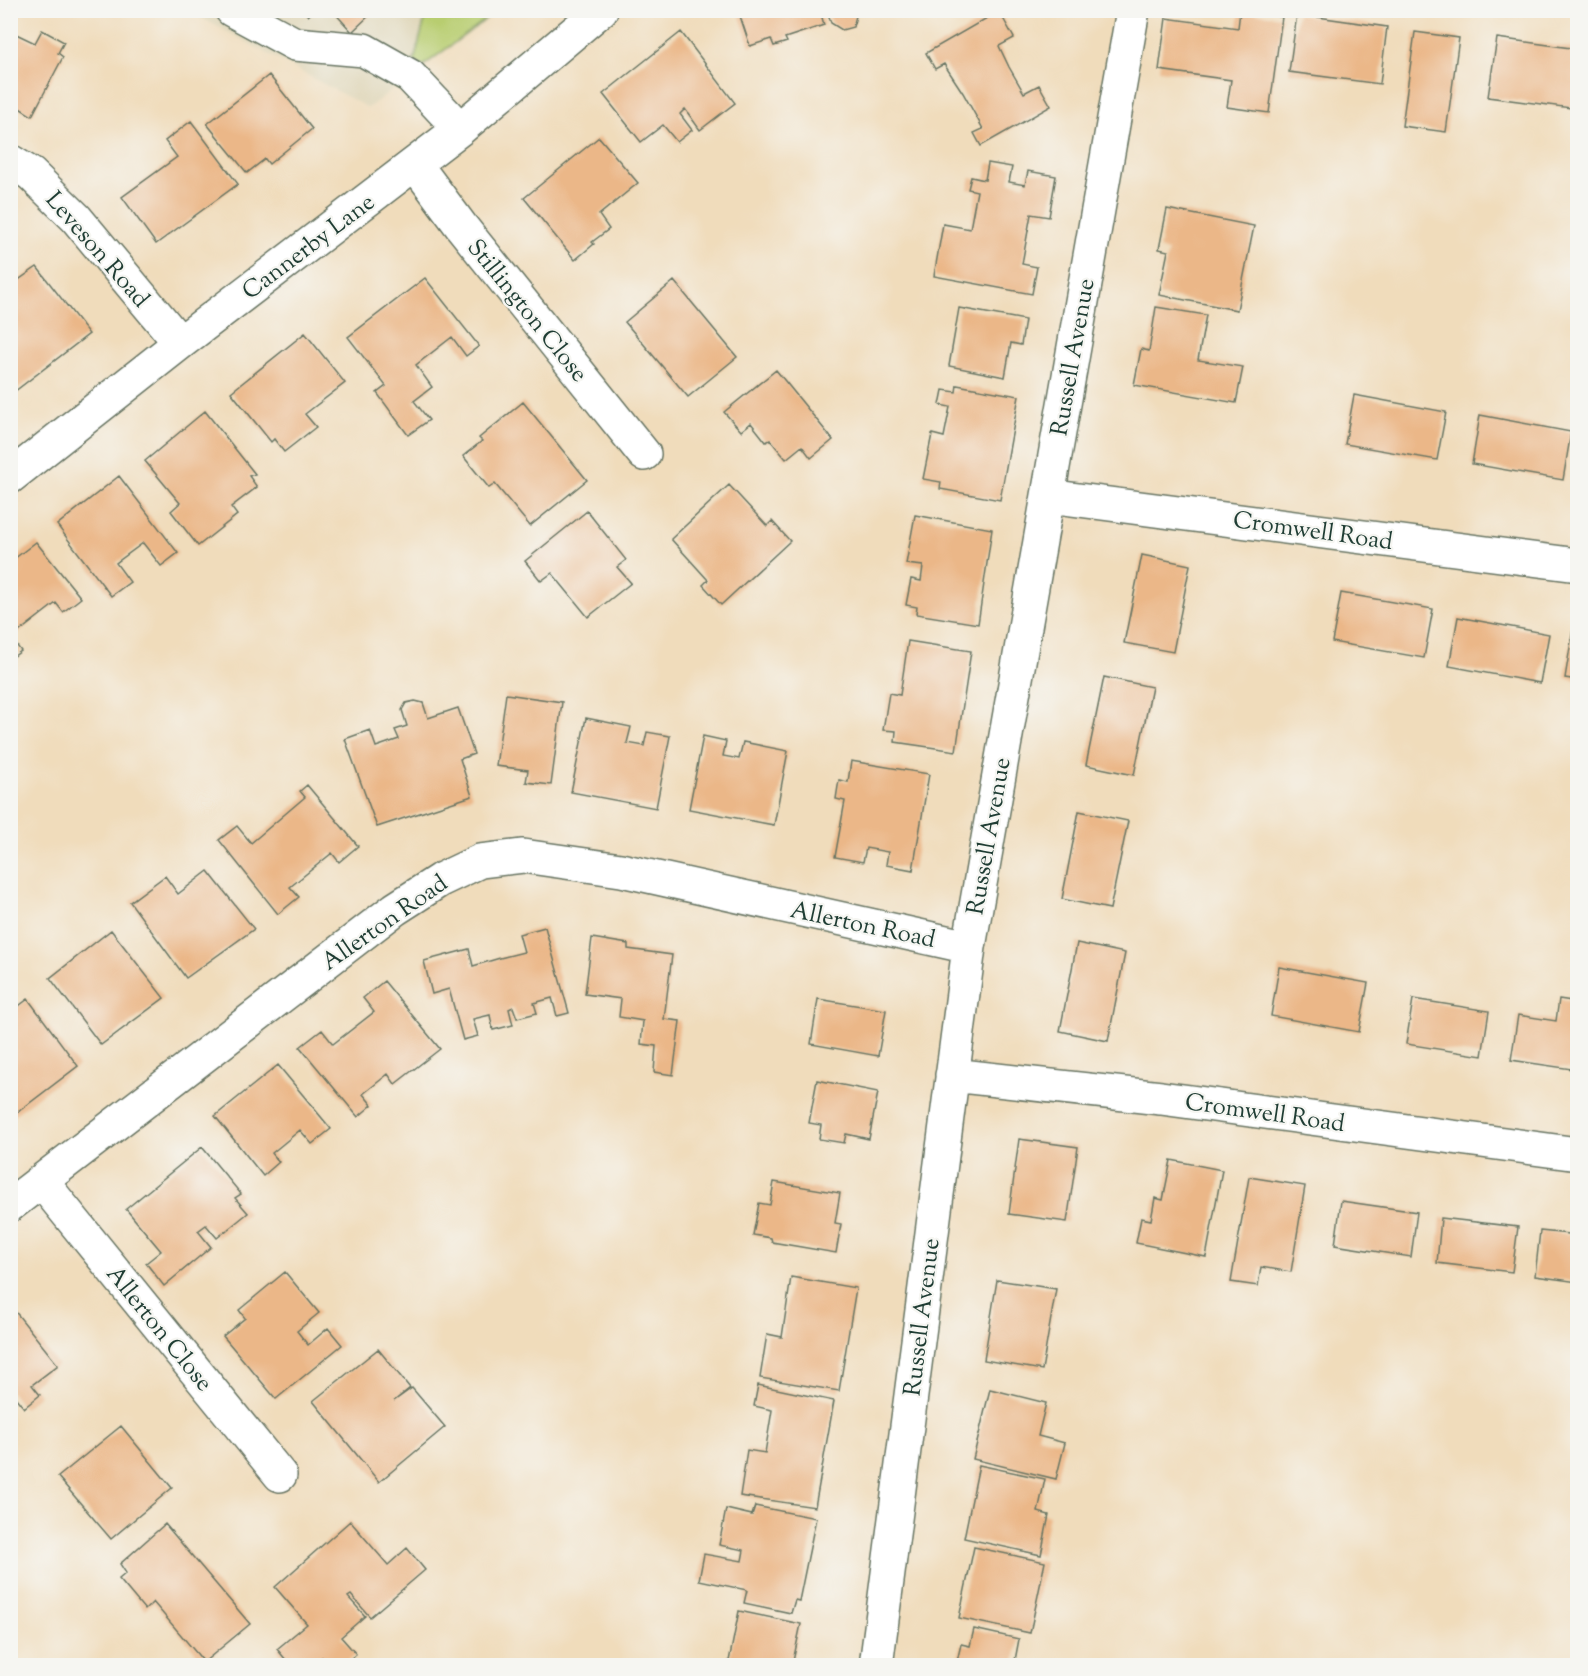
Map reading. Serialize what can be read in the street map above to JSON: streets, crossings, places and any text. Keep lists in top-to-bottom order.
{
  "streets": {
    "street": [
      "Cannerby Lane",
      "Leveson Road",
      "Stillington Close",
      "Russell Avenue",
      "Cromwell Road",
      "Allerton Road",
      "Allerton Close"
    ]
  },
  "crossings": [
    ["Cannerby Lane", "Leveson Road"],
    ["Cannerby Lane", "Stillington Close"],
    ["Russell Avenue", "Cromwell Road"],
    ["Russell Avenue", "Allerton Road"],
    ["Allerton Road", "Allerton Close"]
  ]
}
